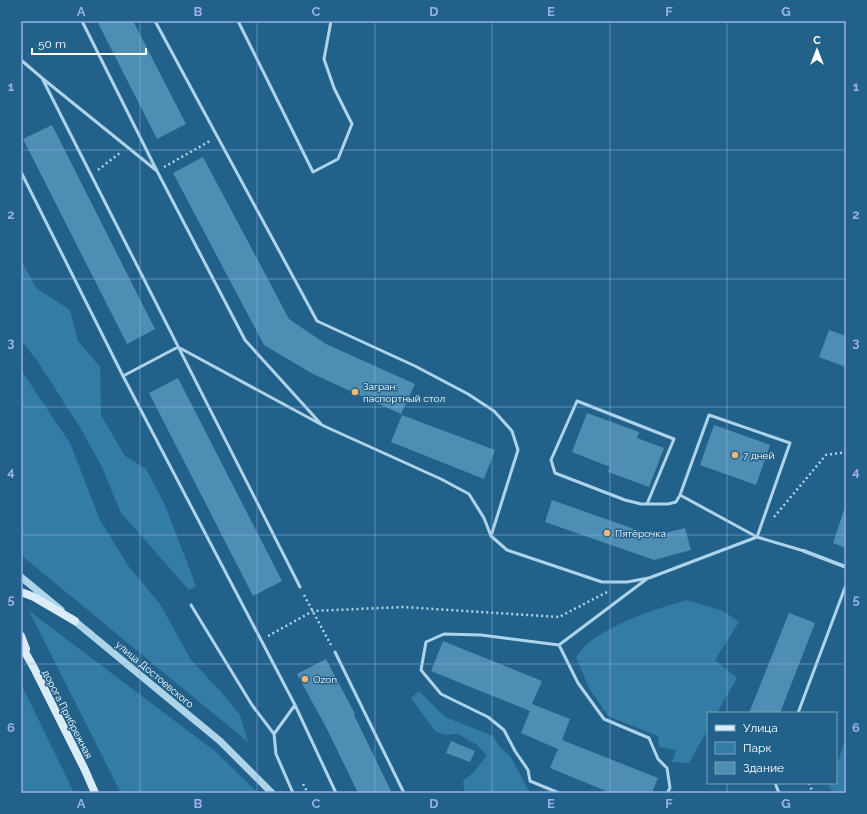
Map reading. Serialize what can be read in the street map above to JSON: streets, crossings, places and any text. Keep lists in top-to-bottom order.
{
  "streets": {
    "main road": ["дорога Прибрежная"],
    "street": ["улица Достоевского"]
  },
  "places": [
    "Загран. паспортный стол",
    "7 дней",
    "Пятёрочка",
    "Ozon"
  ],
  "legend": ["Улица", "Парк", "Здание"],
  "scale_bar": "50 m",
  "north": "top",
  "grid": {
    "columns": [
      "A",
      "B",
      "C",
      "D",
      "E",
      "F",
      "G"
    ],
    "rows": [
      "1",
      "2",
      "3",
      "4",
      "5",
      "6"
    ]
  }
}
